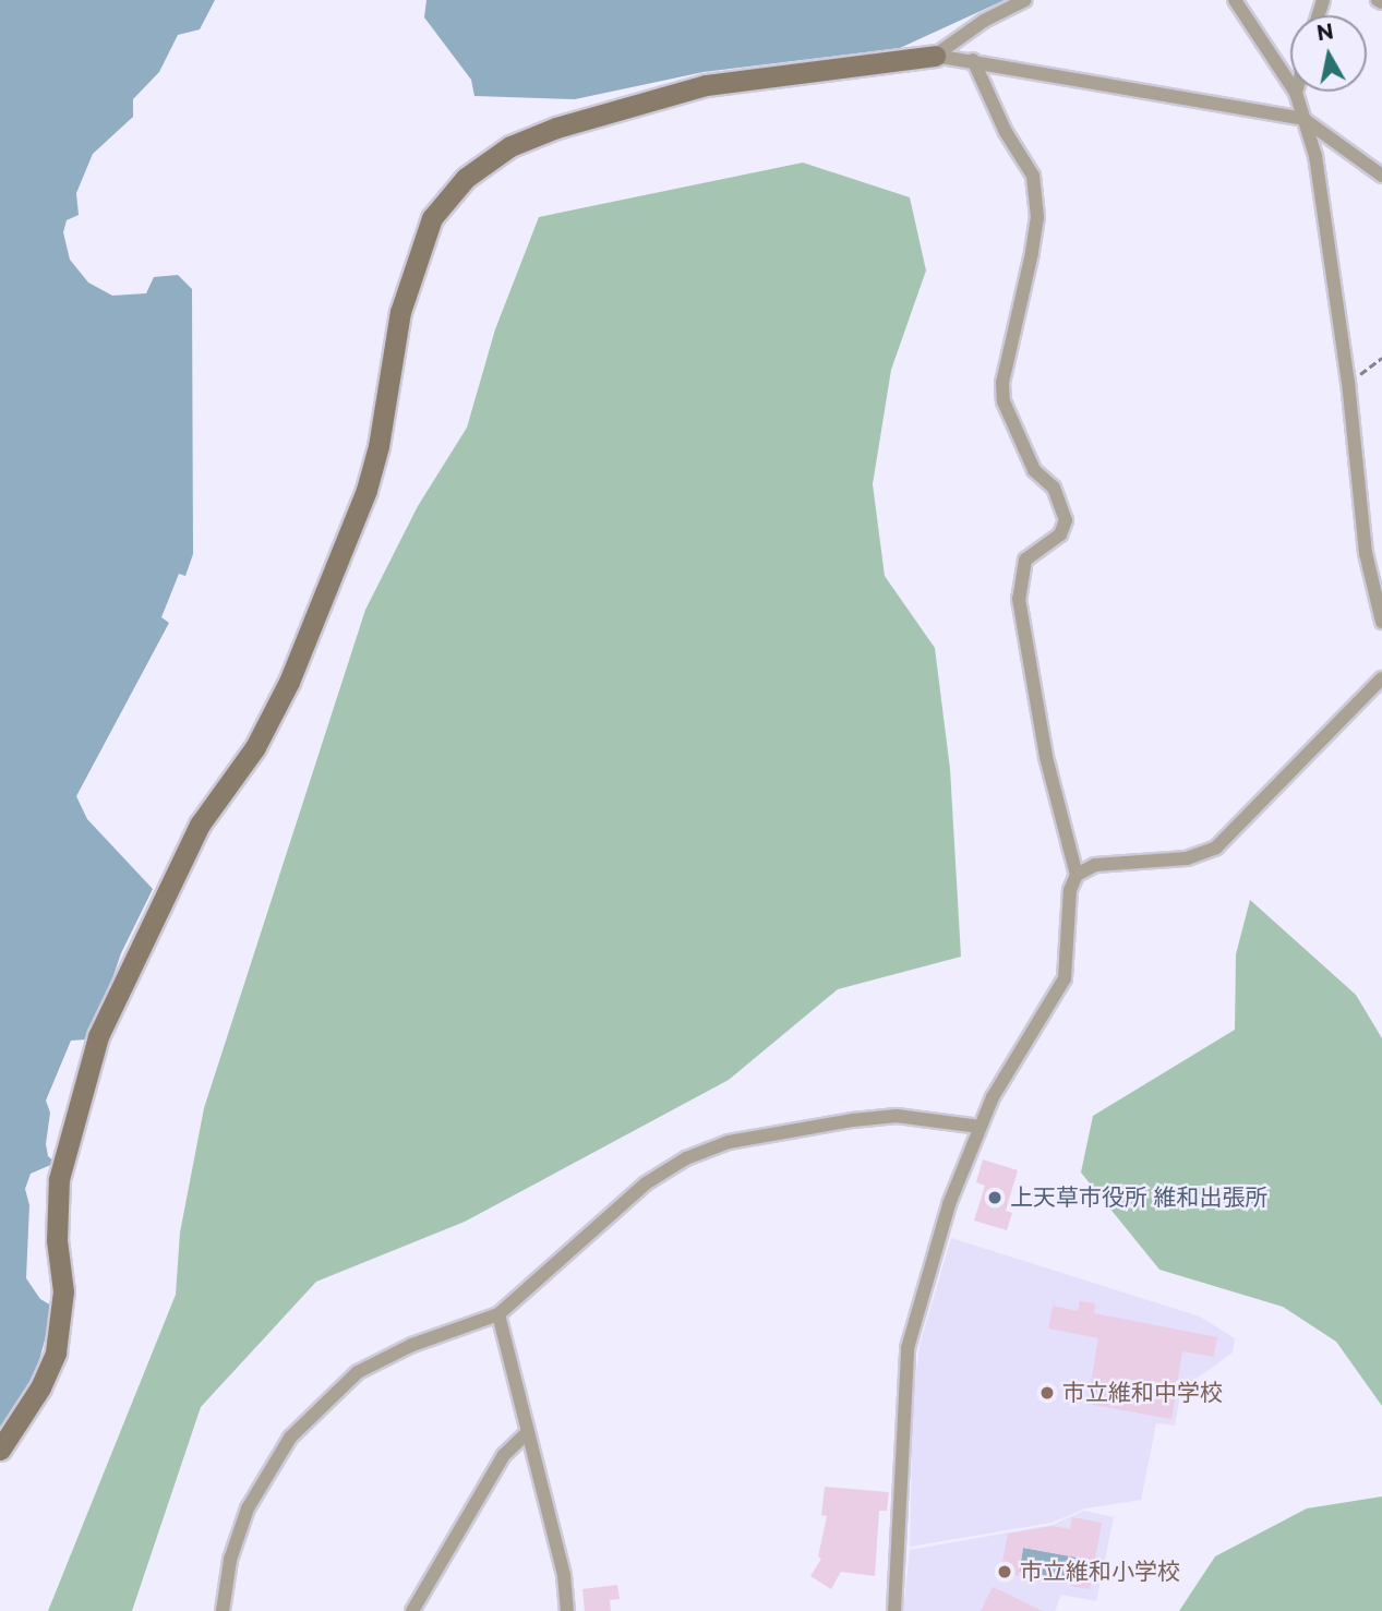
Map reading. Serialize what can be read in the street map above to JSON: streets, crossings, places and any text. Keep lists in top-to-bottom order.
{
  "places": ["上天草市役所 維和出張所", "市立維和中学校", "市立維和小学校"],
  "north": "top"
}
